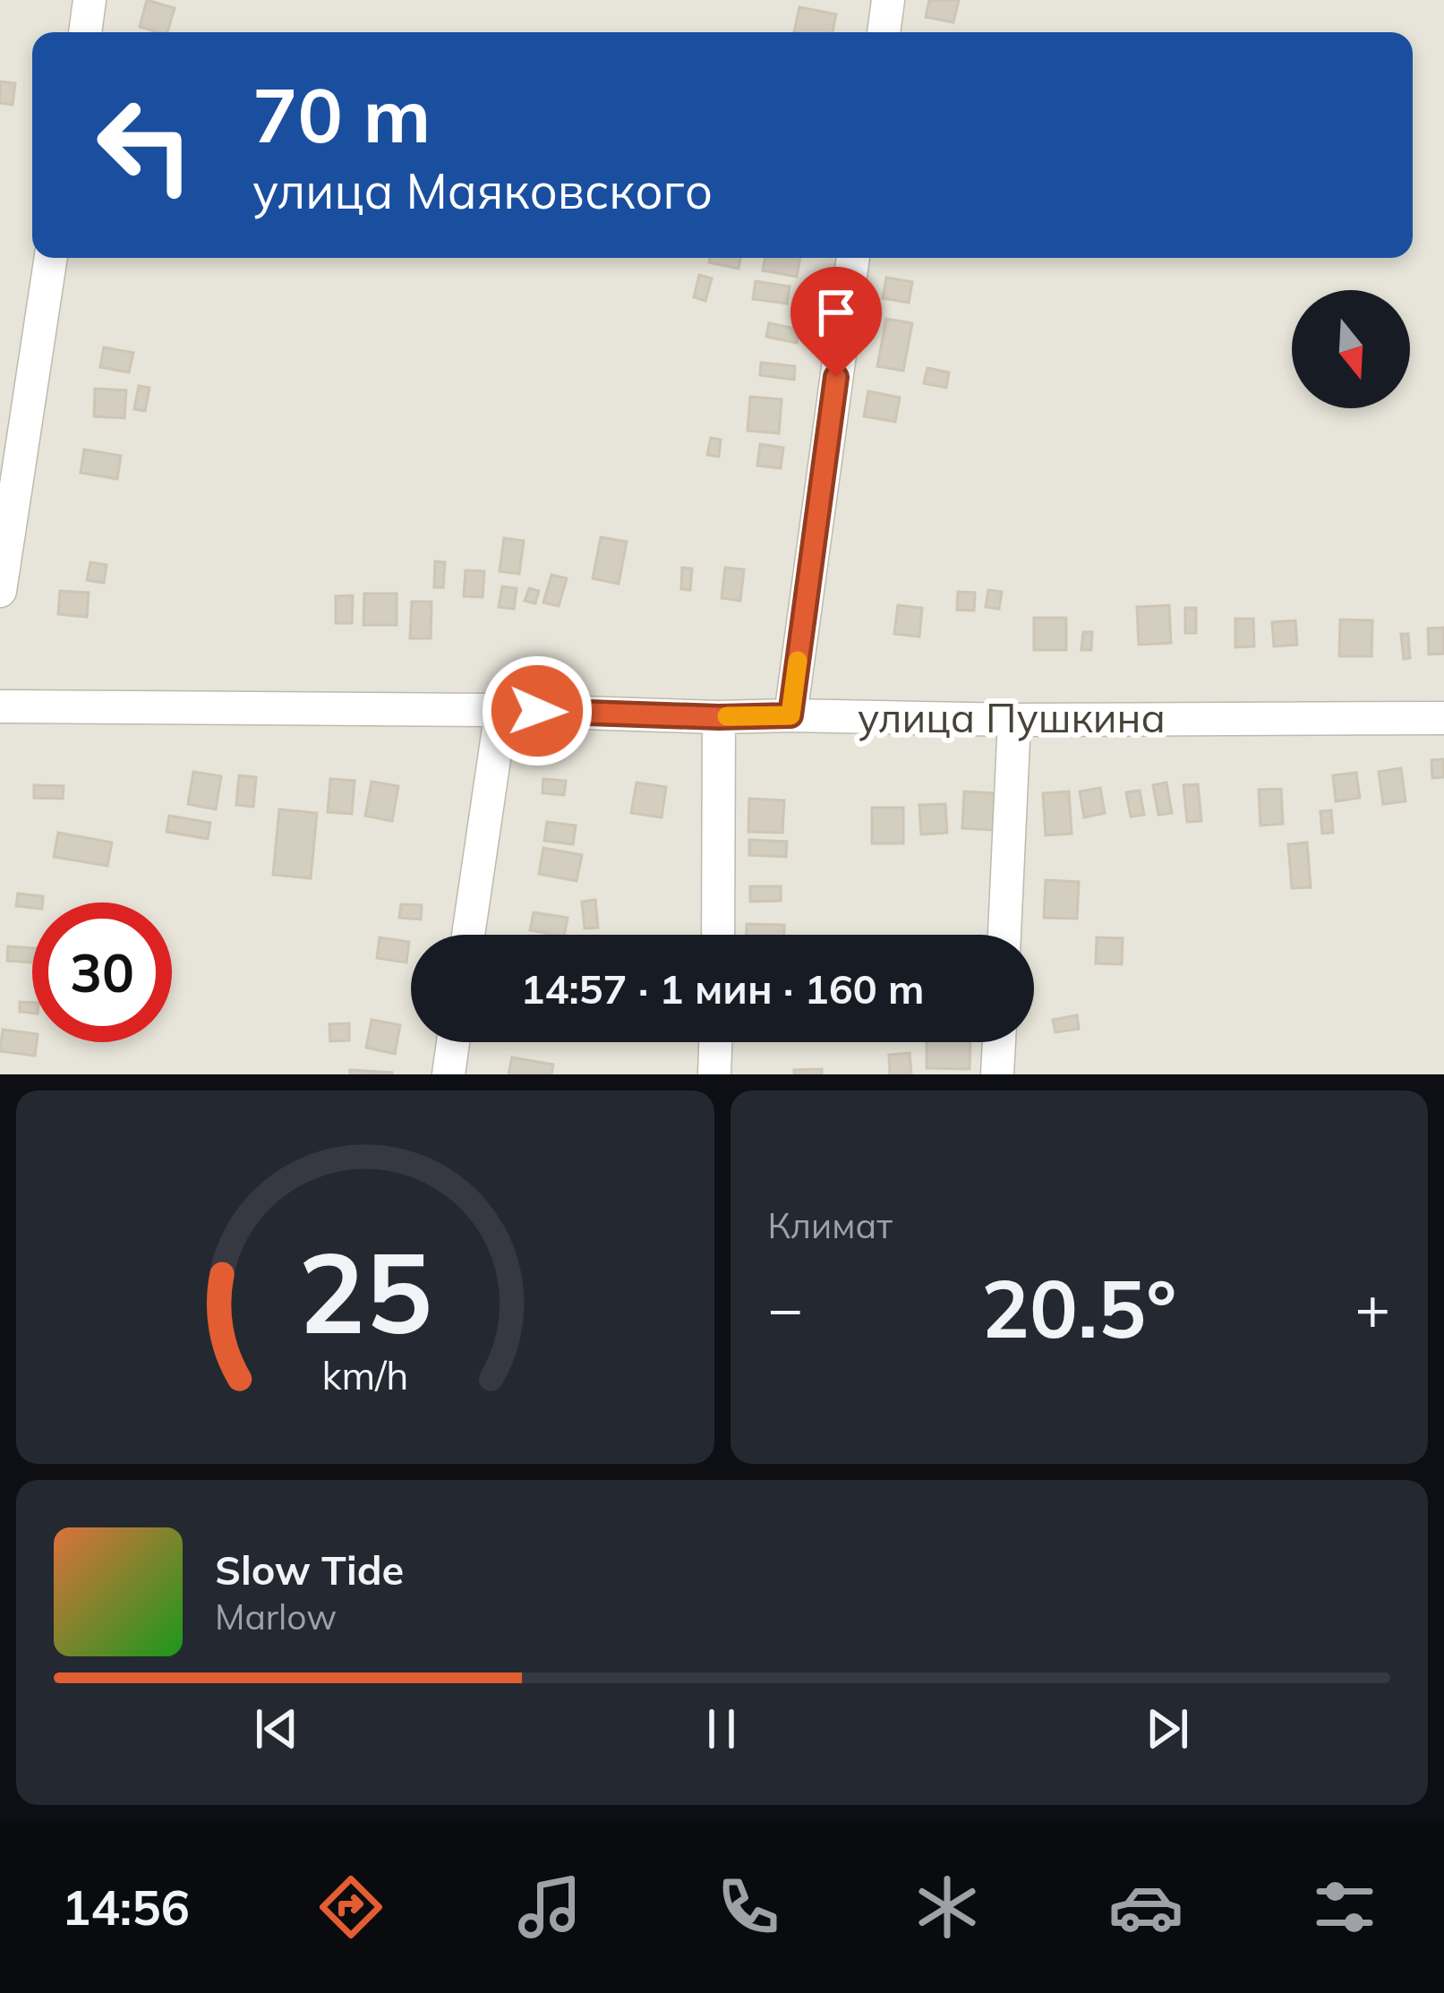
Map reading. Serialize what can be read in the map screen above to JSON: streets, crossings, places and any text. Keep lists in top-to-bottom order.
{
  "streets": {
    "street": ["улица Пушкина"]
  },
  "north": "bottom",
  "page": {
    "turn": ["70 m", "улица Маяковского"],
    "limit": "30",
    "trip": "14:57 · 1 мин · 160 m",
    "tile": "Климат",
    "heat": ["−", "20.5°", "+"],
    "song": ["Slow Tide", "Marlow"],
    "tabs": "14:56",
    "gauge": ["25", "km/h"]
  }
}
